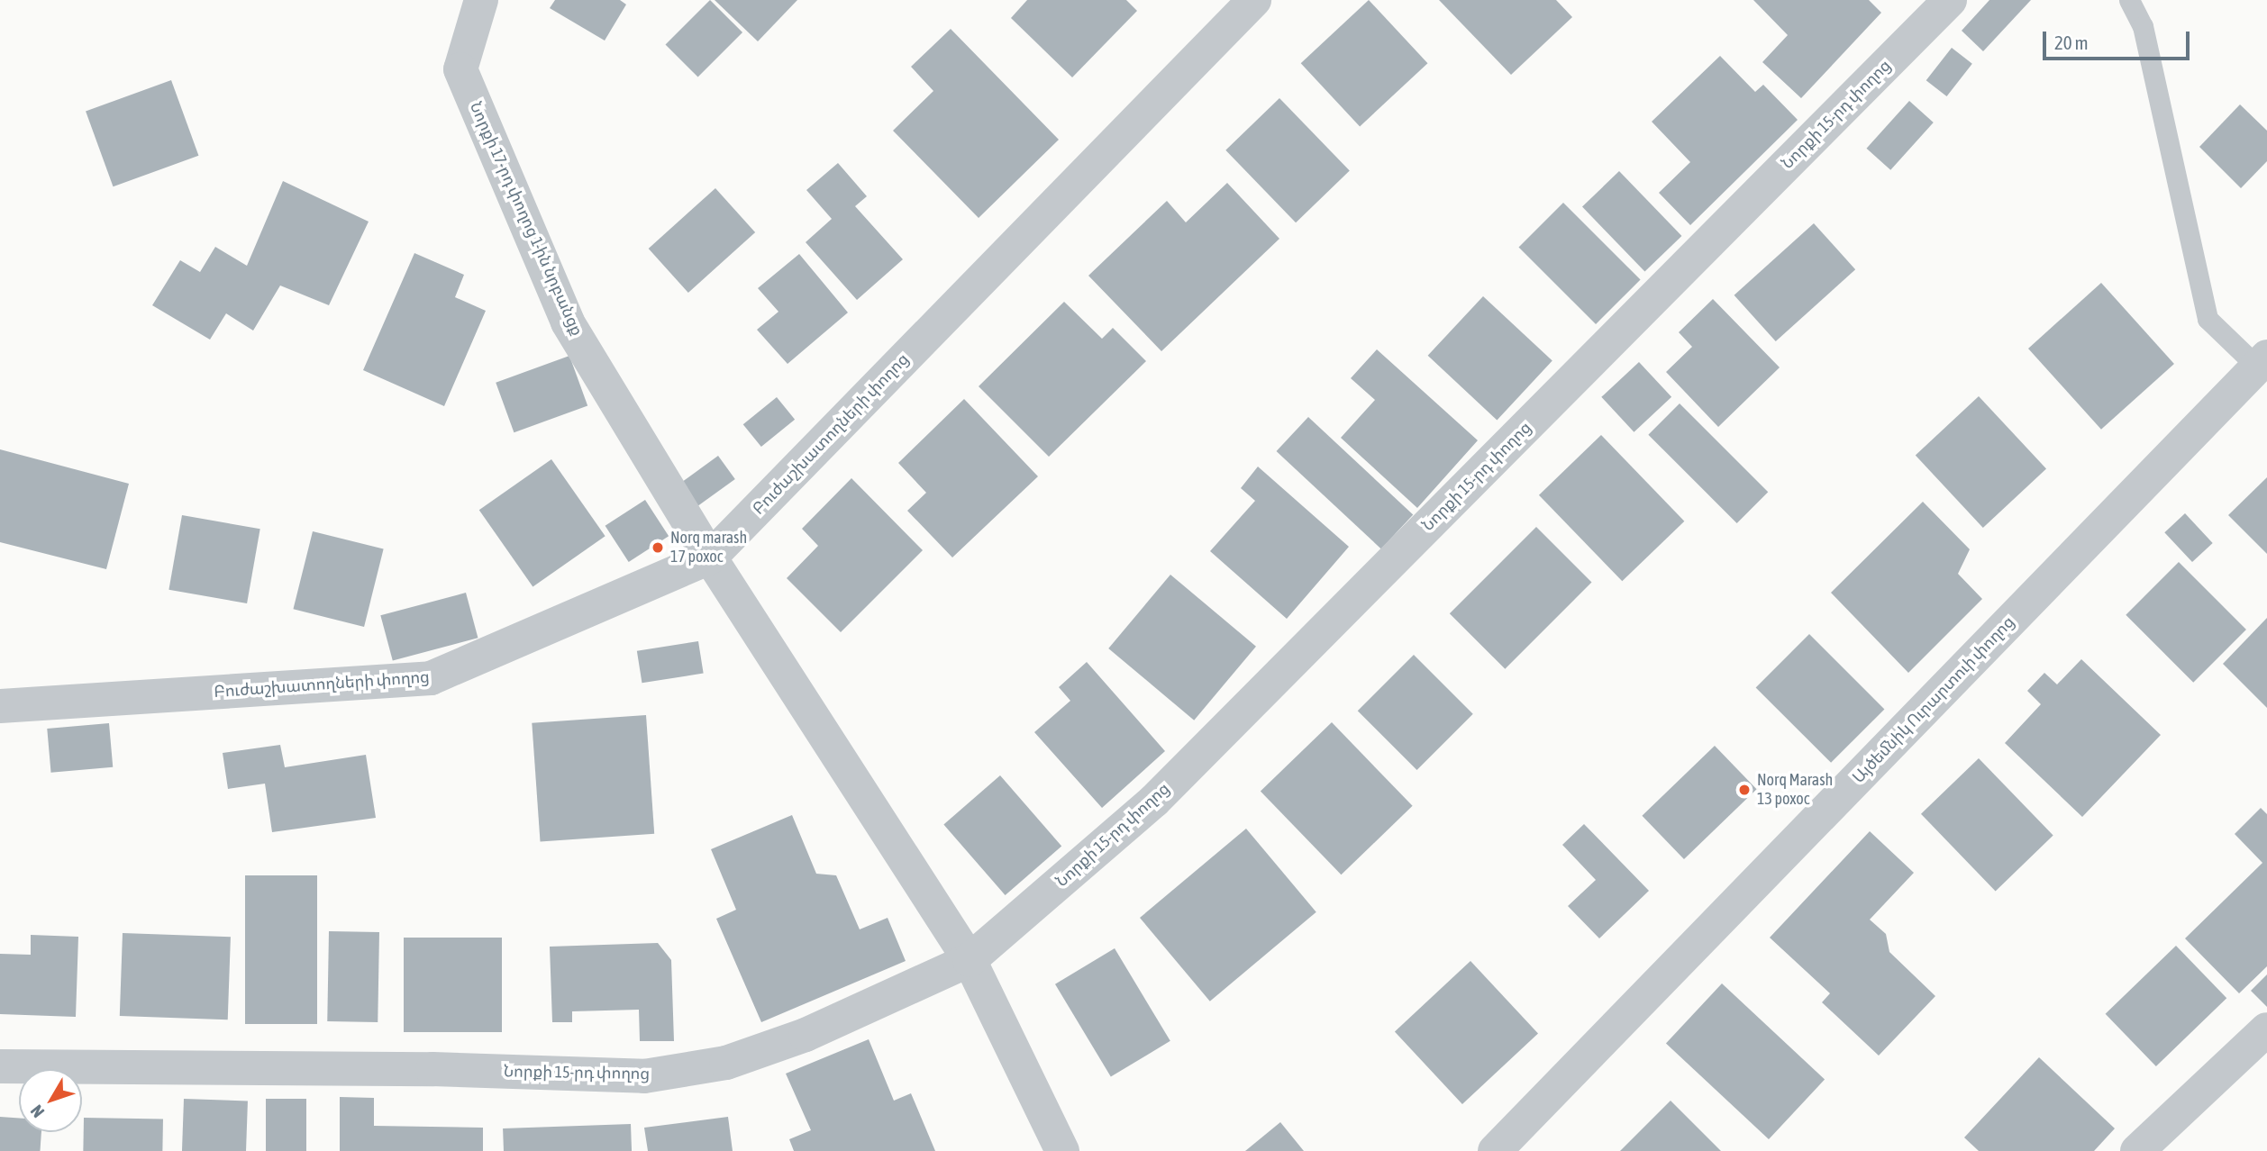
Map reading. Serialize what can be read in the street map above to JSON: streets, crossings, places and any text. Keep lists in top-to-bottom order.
{
  "streets": {
    "street": [
      "Նորքի 15-րդ փողոց",
      "Նորքի 17-րդ փողոց 1-ին նրբանցք",
      "Բուժաշխատողների փողոց",
      "Այծեմնիկ Ուրարտուի փողոց"
    ]
  },
  "crossings": [
    ["Նորքի 15-րդ փողոց", "Նորքի 17-րդ փողոց 1-ին նրբանցք"],
    ["Նորքի 17-րդ փողոց 1-ին նրբանցք", "Բուժաշխատողների փողոց"]
  ],
  "places": ["Norq marash 17 poxoc", "Norq Marash 13 poxoc"],
  "scale_bar": "20 m",
  "north": "bottom left"
}
